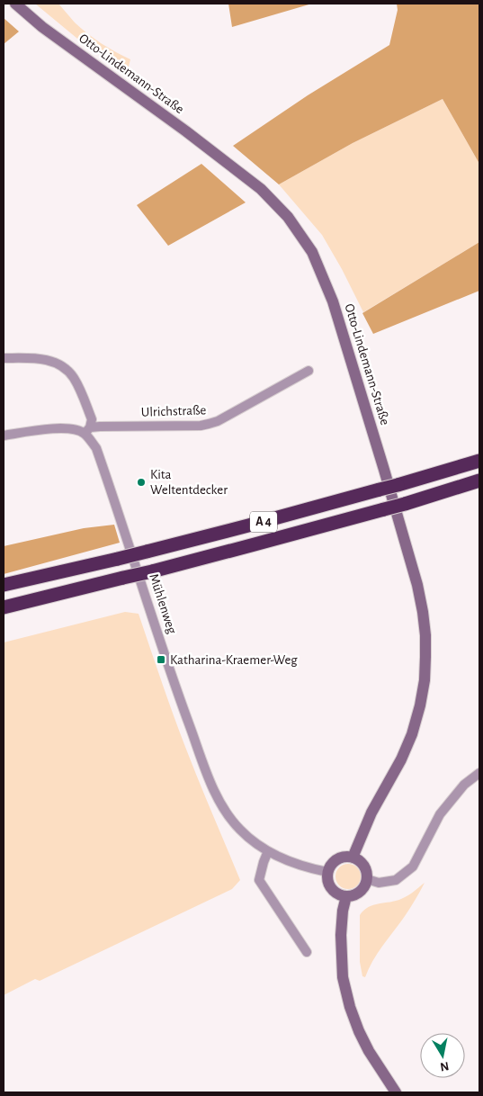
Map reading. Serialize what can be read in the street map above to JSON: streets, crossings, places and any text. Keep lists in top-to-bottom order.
{
  "streets": {
    "highway": ["A 4"],
    "street": ["Otto-Lindemann-Straße", "Ulrichstraße", "Mühlenweg"]
  },
  "crossings": [
    ["Otto-Lindemann-Straße", "Mühlenweg"],
    ["Ulrichstraße", "Mühlenweg"]
  ],
  "places": {
    "other": ["Kita Weltentdecker"],
    "transit": ["Katharina-Kraemer-Weg"]
  },
  "north": "bottom"
}
